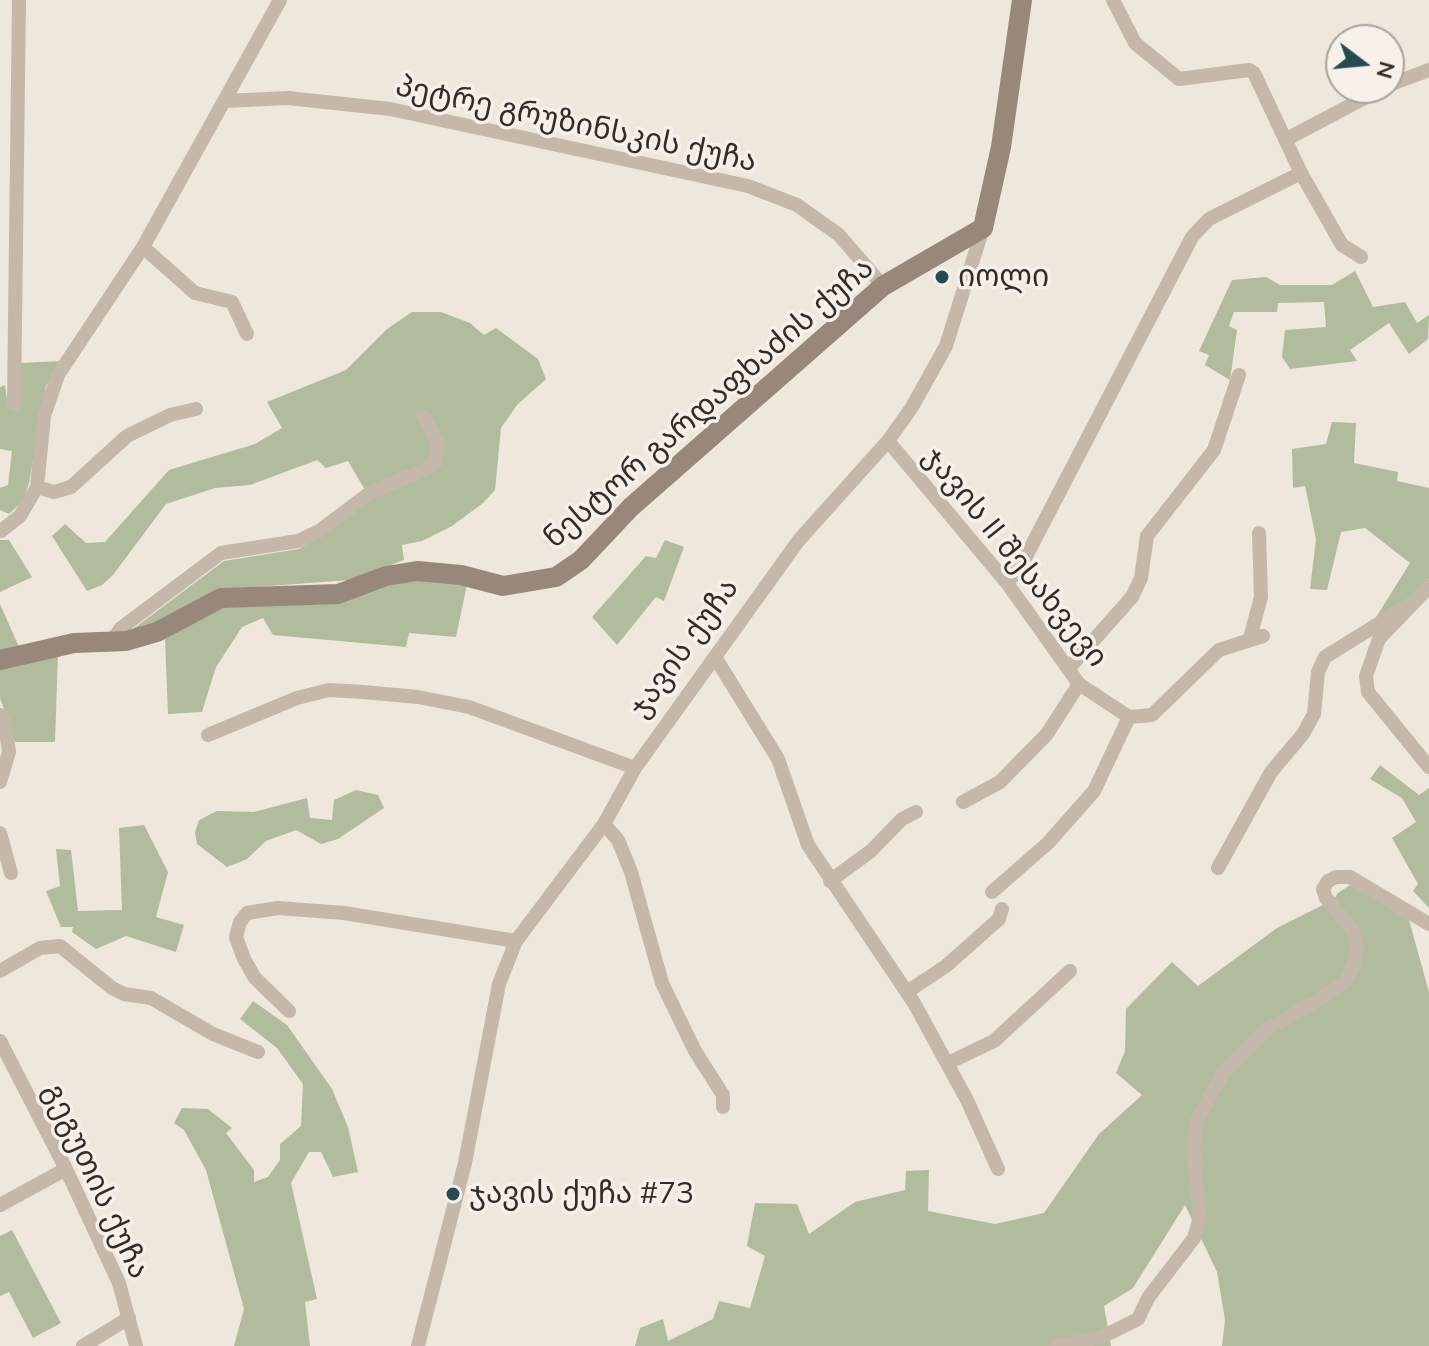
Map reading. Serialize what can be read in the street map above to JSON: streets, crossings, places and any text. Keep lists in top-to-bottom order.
{
  "streets": {
    "street": [
      "პეტრე გრუზინსკის ქუჩა",
      "ნესტორ გარდაფხაძის ქუჩა",
      "ჯავის II შესახვევი",
      "ჯავის ქუჩა",
      "გეგუთის ქუჩა"
    ]
  },
  "crossings": [
    ["პეტრე გრუზინსკის ქუჩა", "ნესტორ გარდაფხაძის ქუჩა"],
    ["ნესტორ გარდაფხაძის ქუჩა", "ჯავის ქუჩა"],
    ["ჯავის II შესახვევი", "ჯავის ქუჩა"]
  ],
  "places": ["იოლი", "ჯავის ქუჩა #73"],
  "north": "right"
}
